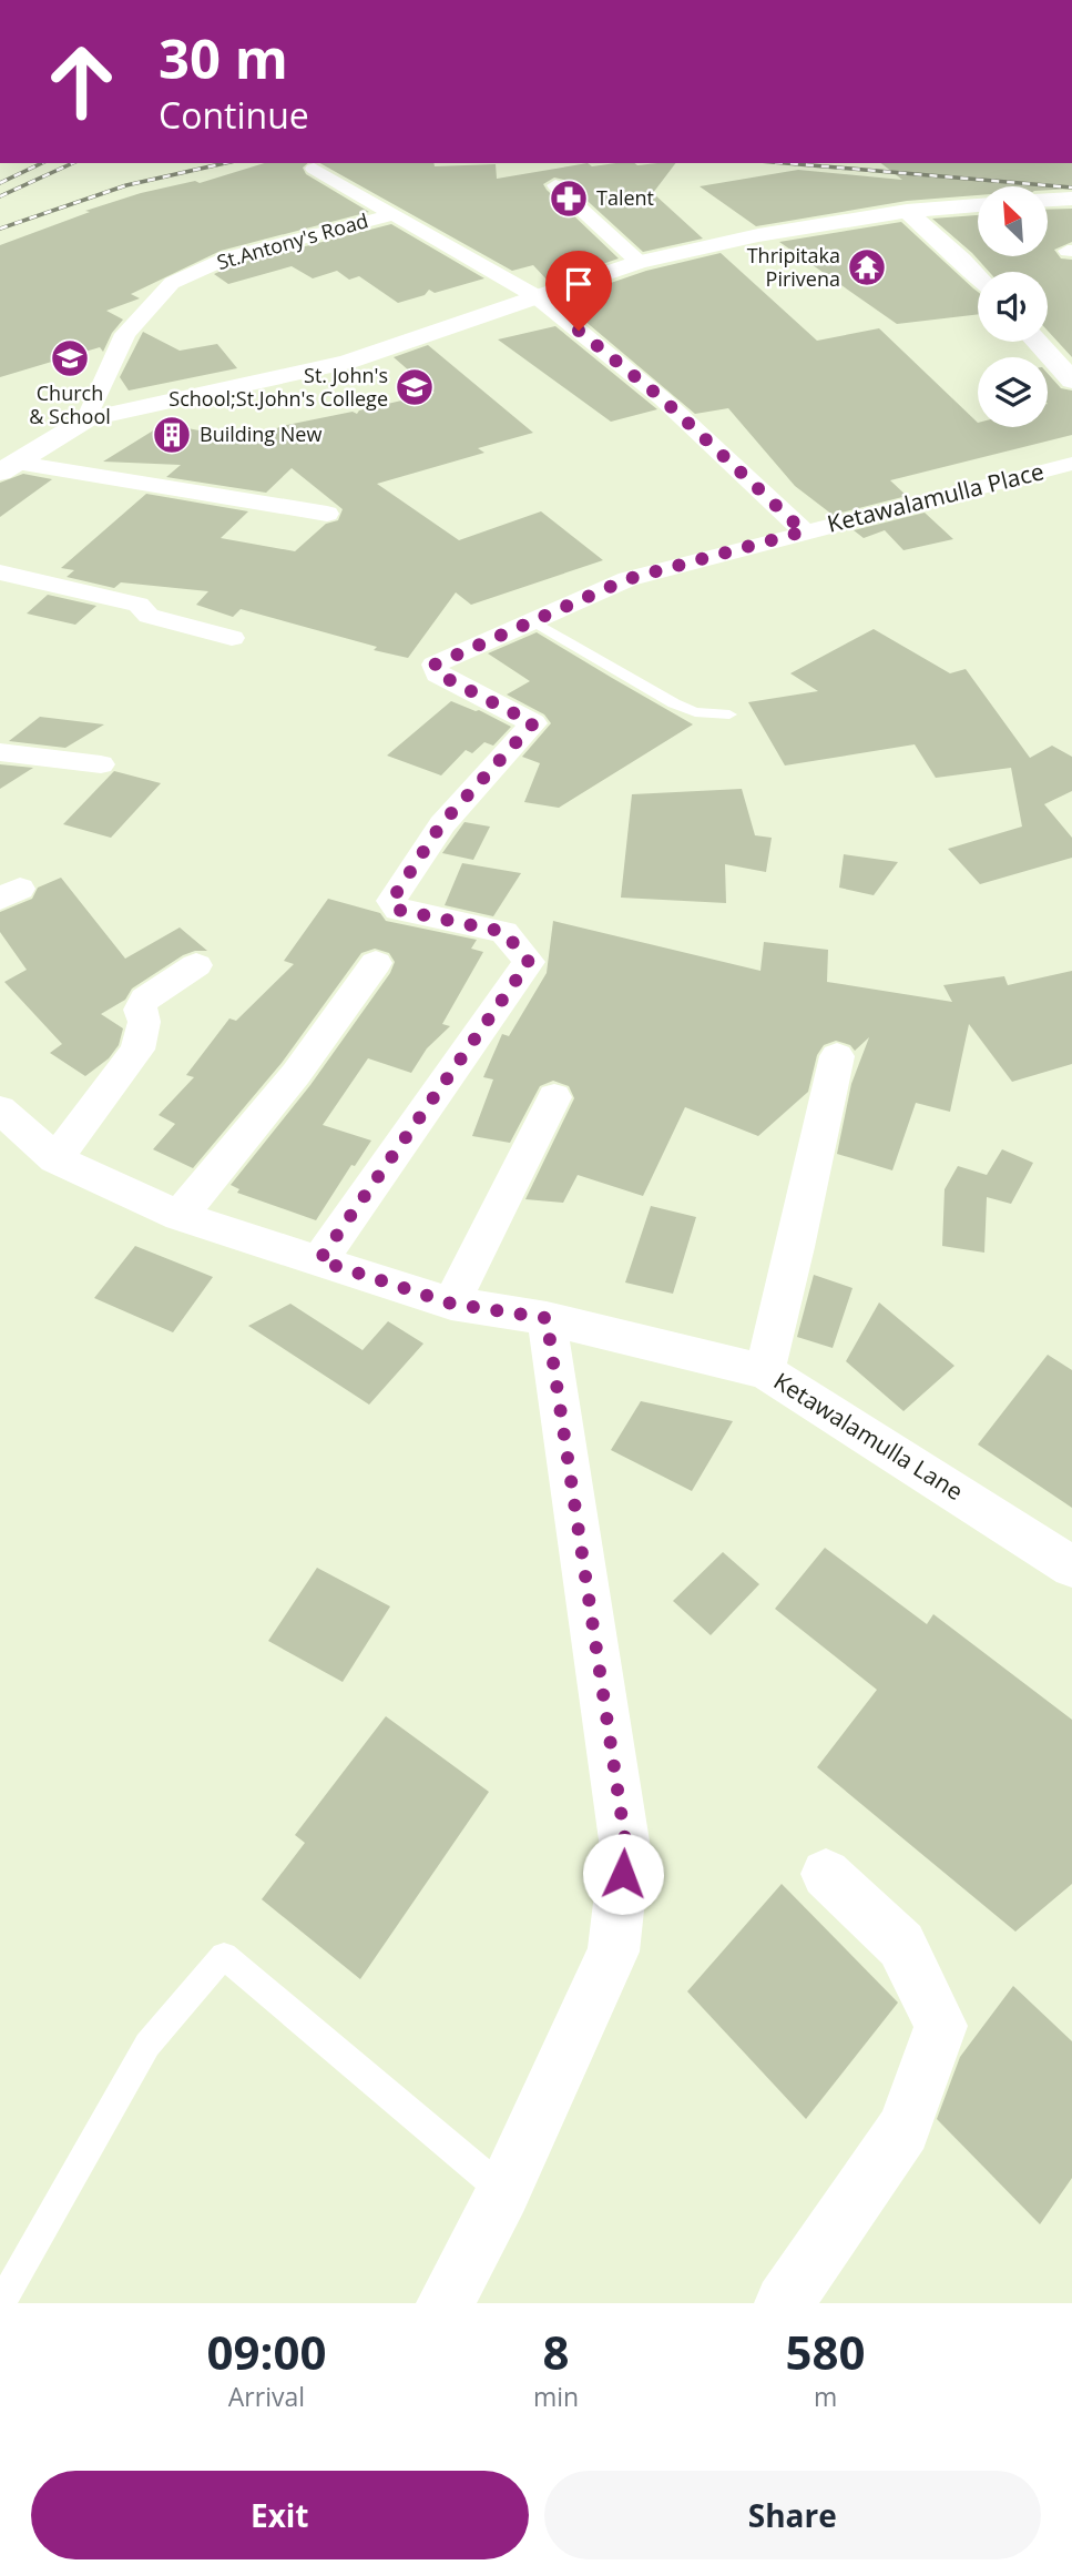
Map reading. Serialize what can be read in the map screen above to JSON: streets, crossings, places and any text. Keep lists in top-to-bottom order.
{
  "streets": {
    "street": ["St.Antony's Road", "Ketawalamulla Place", "Ketawalamulla Lane"]
  },
  "crossings": [
    ["Ketawalamulla Place", "Ketawalamulla Lane"]
  ],
  "places": {
    "pharmacy": ["Talent"],
    "temple": ["Thripitaka Pirivena"],
    "school or university": ["Church & School", "St. John's School;St.John's College"],
    "building": ["Building New"]
  },
  "north": "top left",
  "page": {
    "turn": ["30 m", "Continue"],
    "eta": [
      "09:00",
      "Arrival",
      "8",
      "min",
      "580",
      "m"
    ],
    "buttons": ["Exit", "Share"]
  }
}
